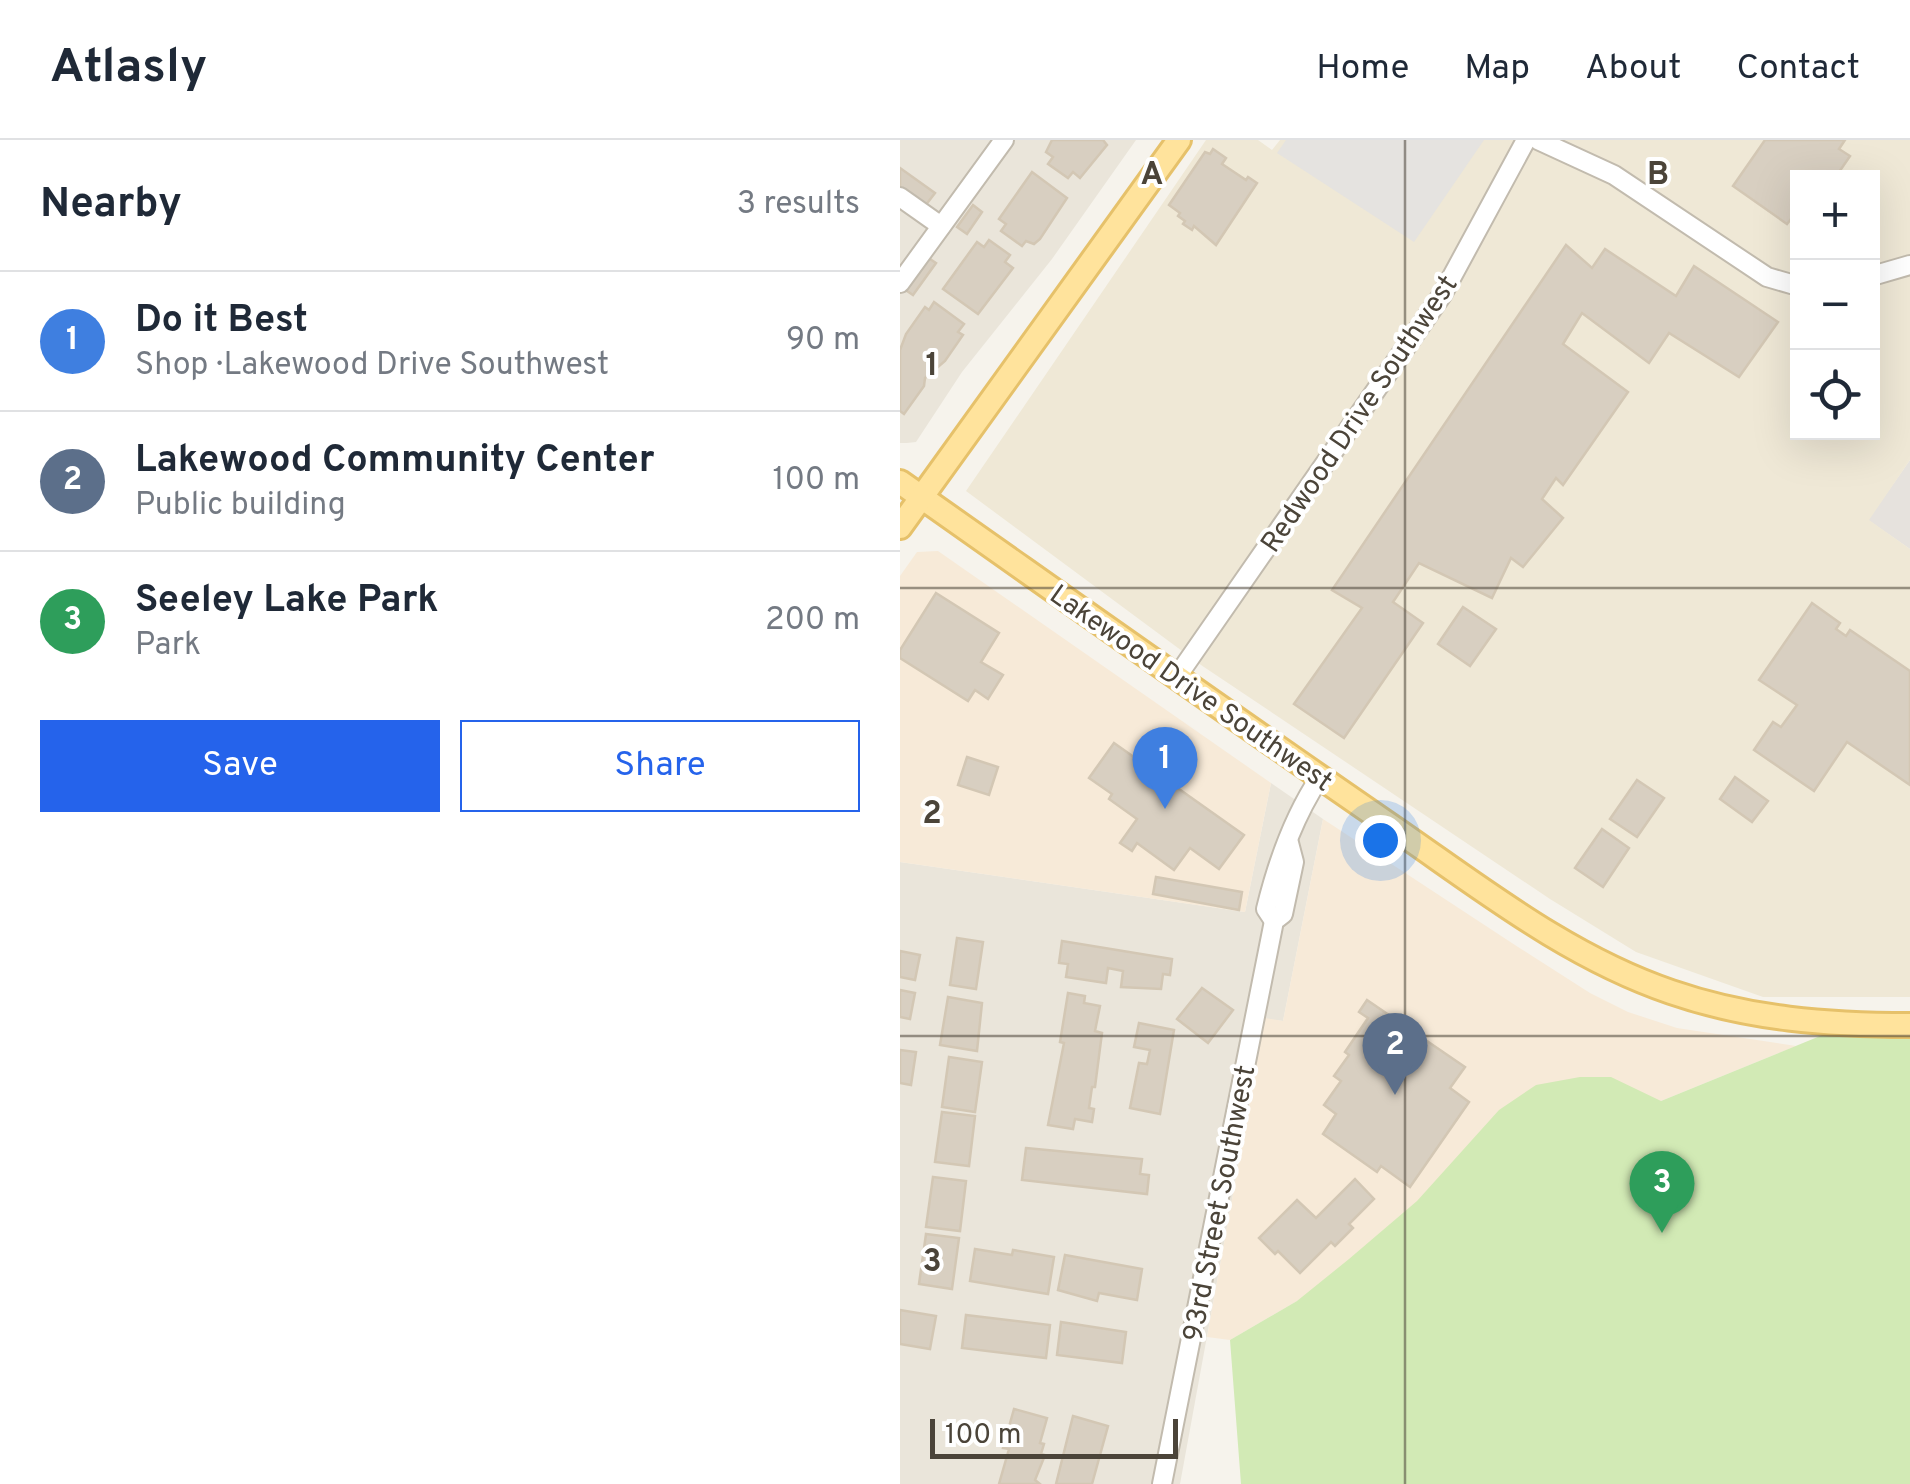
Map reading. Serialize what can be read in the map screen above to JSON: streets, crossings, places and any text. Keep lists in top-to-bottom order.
{
  "streets": {
    "main road": ["Lakewood Drive Southwest"],
    "street": ["Redwood Drive Southwest", "93rd Street Southwest"]
  },
  "crossings": [
    ["Redwood Drive Southwest", "Lakewood Drive Southwest"],
    ["Lakewood Drive Southwest", "93rd Street Southwest"]
  ],
  "scale_bar": "100 m",
  "page": {
    "header": "Atlasly",
    "nav": [
      "Home",
      "Map",
      "About",
      "Contact"
    ],
    "heading": ["Nearby", "3 results"],
    "map_buttons": ["+", "−"],
    "list": [
      {
        "mark": "1",
        "name": "Do it Best",
        "note": "Shop · Lakewood Drive Southwest",
        "value": "90 m"
      },
      {
        "mark": "2",
        "name": "Lakewood Community Center",
        "note": "Public building",
        "value": "100 m"
      },
      {
        "mark": "3",
        "name": "Seeley Lake Park",
        "note": "Park",
        "value": "200 m"
      }
    ],
    "buttons": ["Save", "Share"],
    "pins": ["1", "2", "3"],
    "scale": "100 m"
  },
  "grid": {
    "columns": ["A", "B"],
    "rows": ["1", "2", "3"]
  }
}
